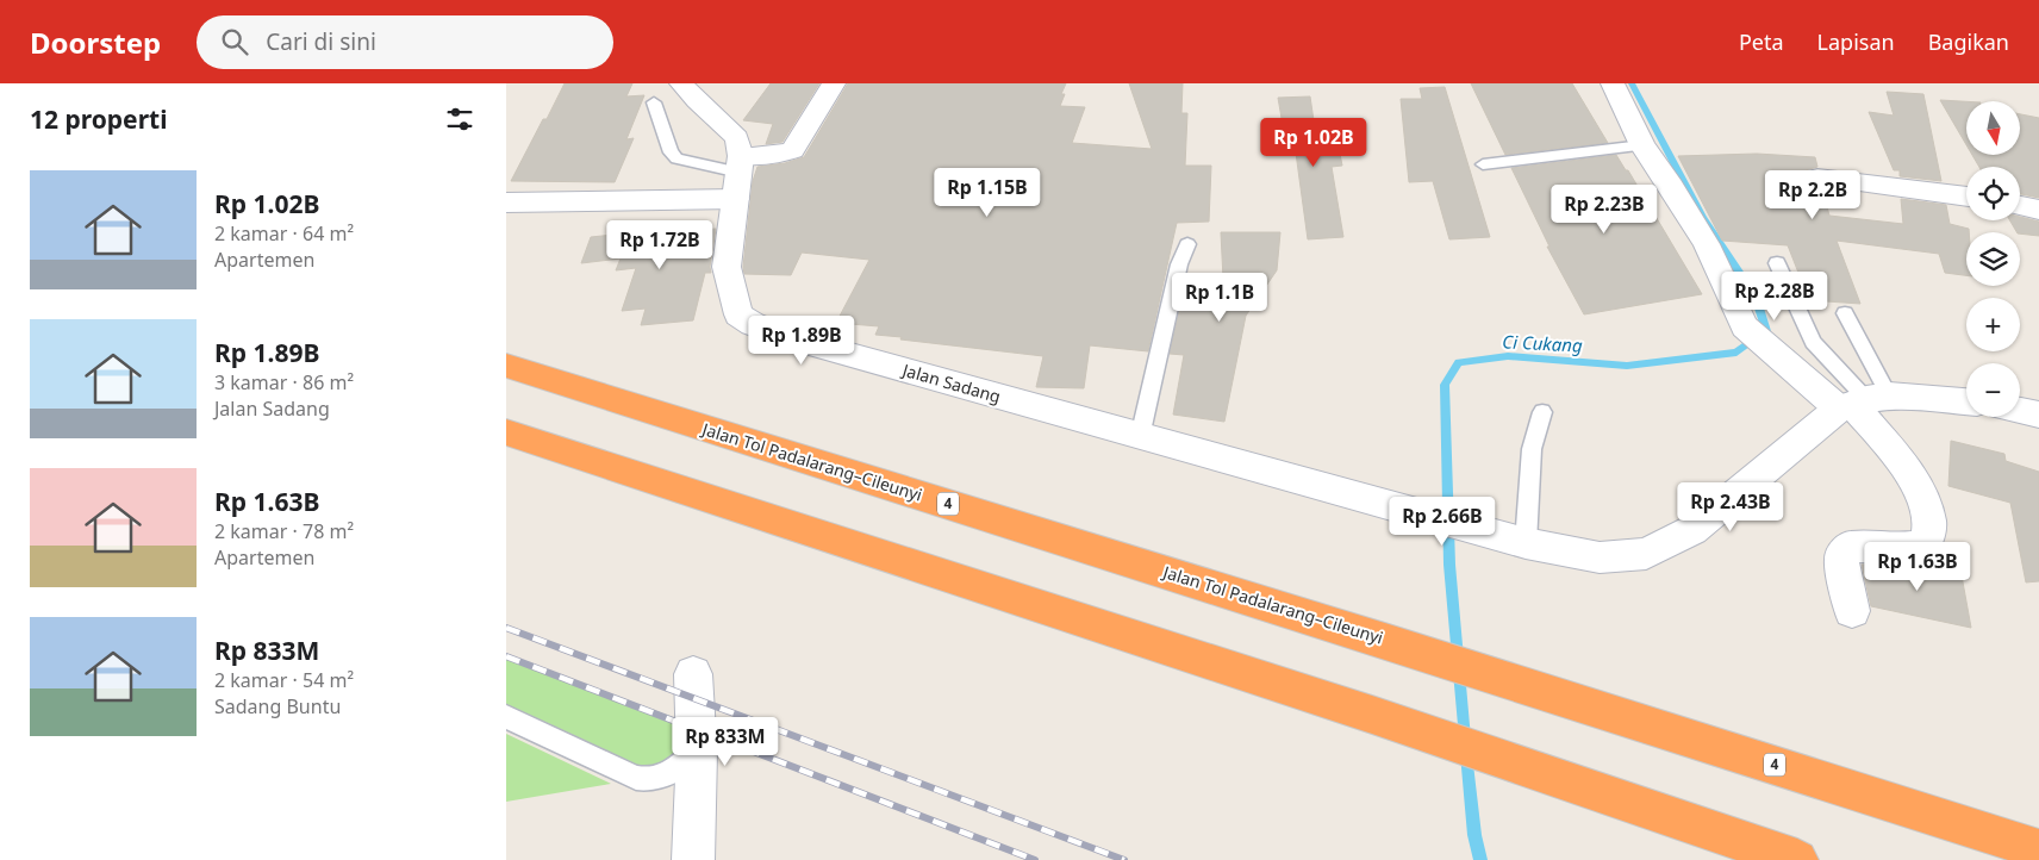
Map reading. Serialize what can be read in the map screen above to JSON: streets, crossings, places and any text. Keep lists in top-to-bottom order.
{
  "streets": {
    "highway": ["Jalan Tol Padalarang–Cileunyi", "4"],
    "street": ["Jalan Sadang"]
  },
  "water": ["Ci Cukang"],
  "north": "bottom",
  "page": {
    "header": "Doorstep",
    "search": "Cari di sini",
    "nav": ["Peta", "Lapisan", "Bagikan"],
    "heading": "12 properti",
    "map_buttons": ["+", "−"],
    "price": [
      "Rp 1.02B",
      "Rp 1.15B",
      "Rp 2.2B",
      "Rp 2.23B",
      "Rp 1.72B",
      "Rp 2.28B",
      "Rp 1.1B",
      "Rp 1.89B",
      "Rp 2.43B",
      "Rp 2.66B",
      "Rp 1.63B",
      "Rp 833M"
    ],
    "list": [
      {
        "name": "Rp 1.02B",
        "note": "2 kamar · 64 m² · Apartemen"
      },
      {
        "name": "Rp 1.89B",
        "note": "3 kamar · 86 m² · Jalan Sadang"
      },
      {
        "name": "Rp 1.63B",
        "note": "2 kamar · 78 m² · Apartemen"
      },
      {
        "name": "Rp 833M",
        "note": "2 kamar · 54 m² · Sadang Buntu"
      }
    ]
  }
}
